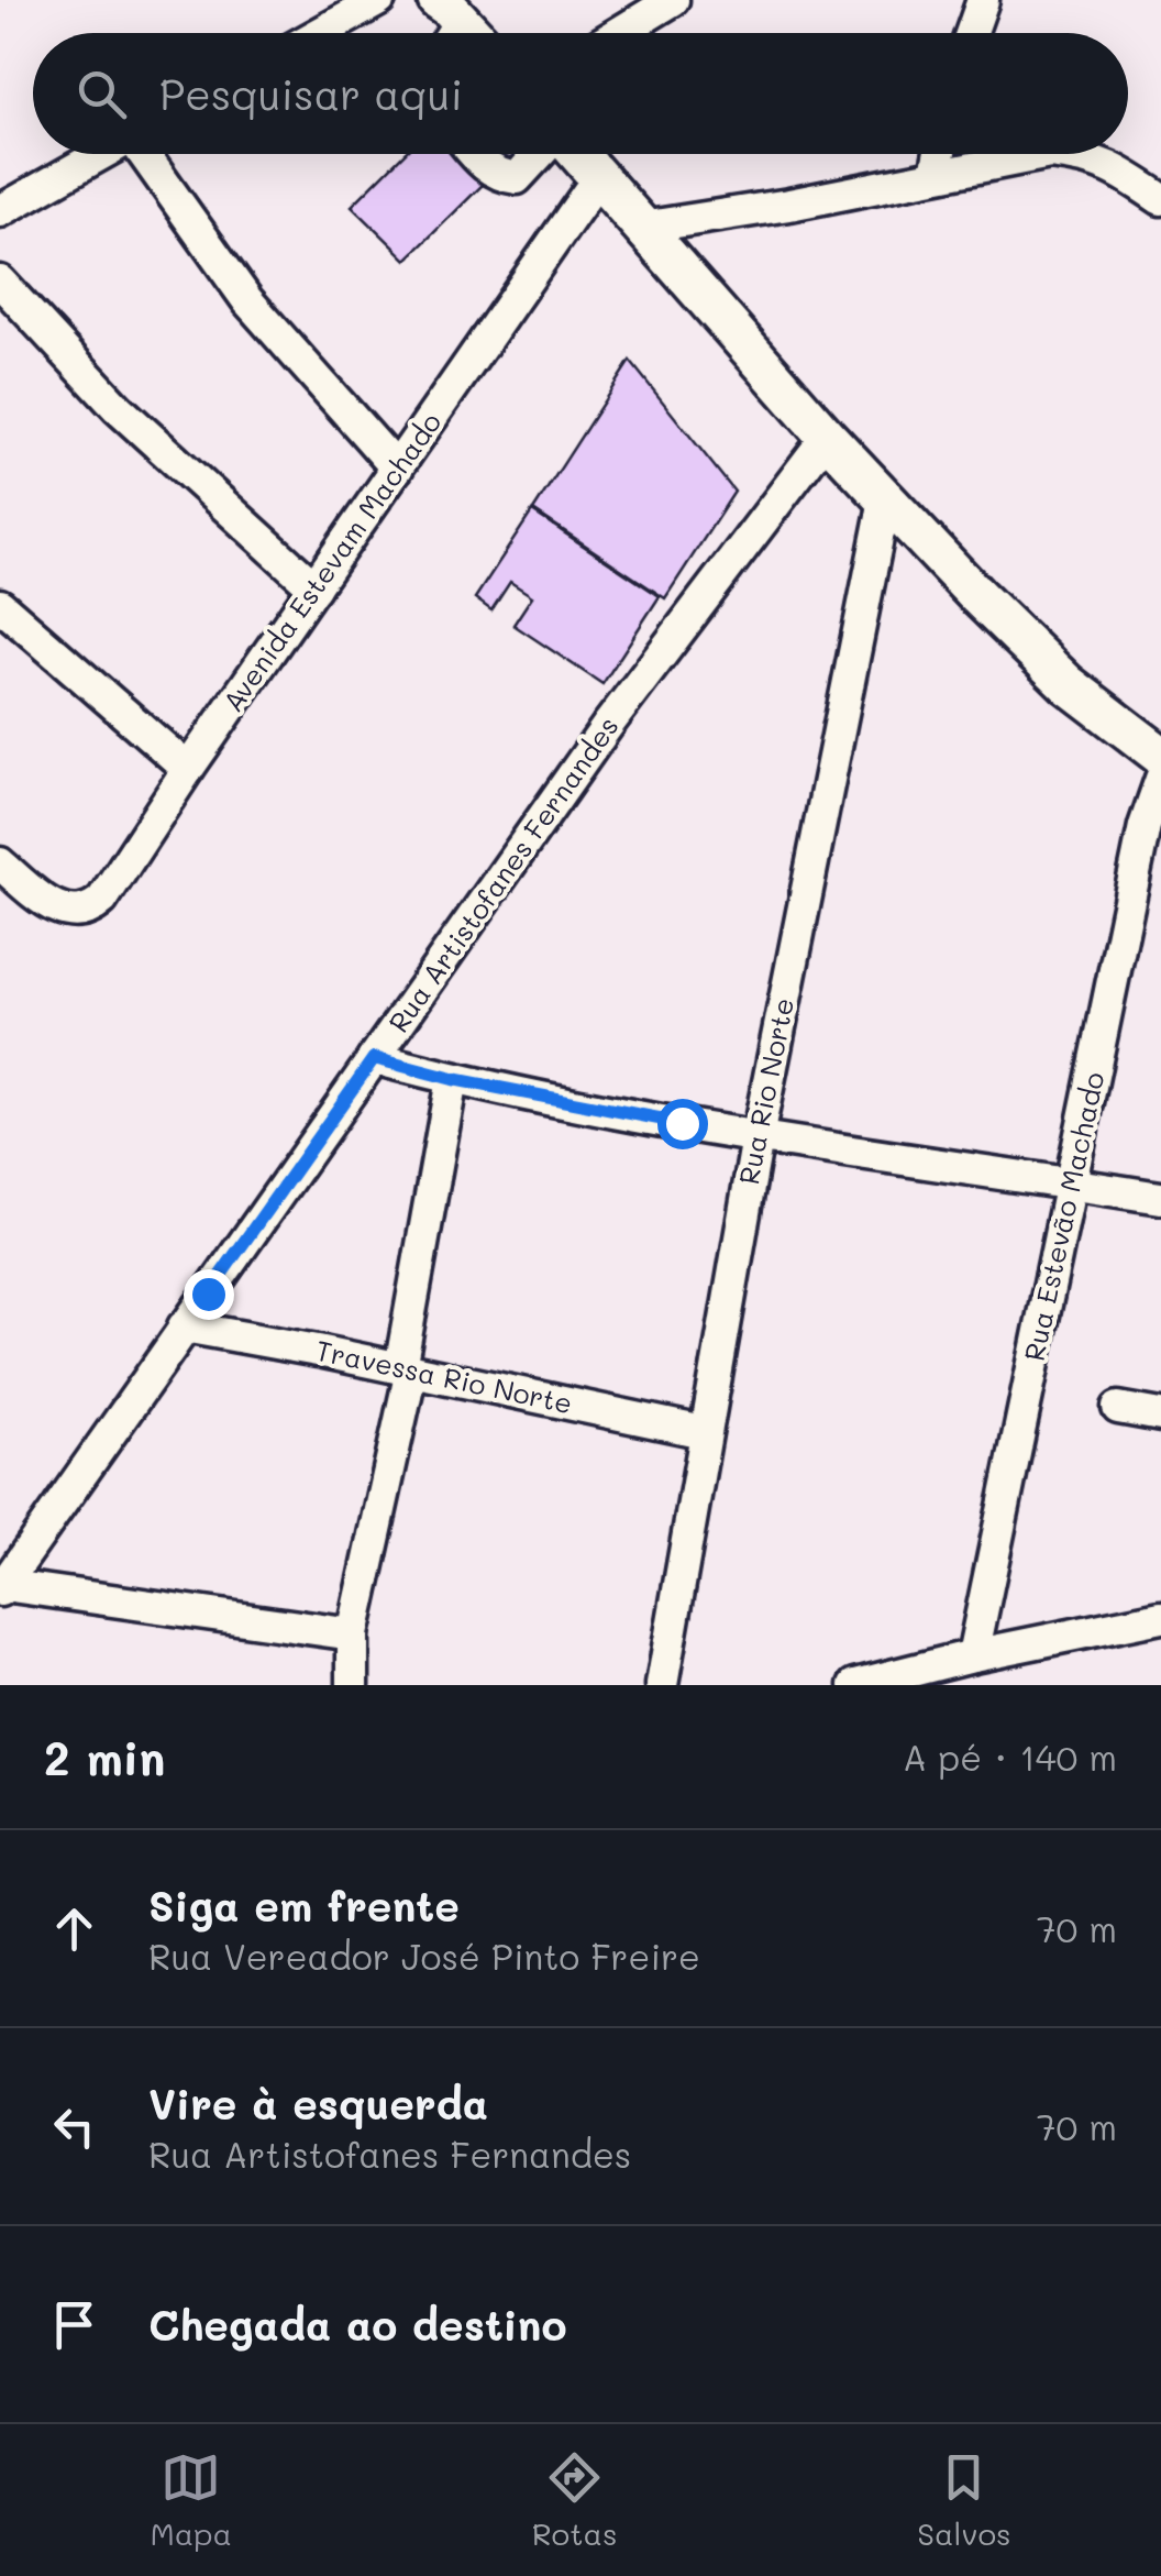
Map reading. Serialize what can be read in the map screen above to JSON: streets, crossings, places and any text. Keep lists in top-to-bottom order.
{
  "streets": {
    "street": [
      "Avenida Estevam Machado",
      "Rua Artistofanes Fernandes",
      "Rua Rio Norte",
      "Rua Estevão Machado",
      "Travessa Rio Norte"
    ]
  },
  "crossings": [
    ["Rua Artistofanes Fernandes", "Travessa Rio Norte"],
    ["Rua Rio Norte", "Travessa Rio Norte"]
  ],
  "page": {
    "search": "Pesquisar aqui",
    "heading": ["2 min", "A pé · 140 m"],
    "list": [
      ["Siga em frente", "Rua Vereador José Pinto Freire", "70 m"],
      ["Vire à esquerda", "Rua Artistofanes Fernandes", "70 m"],
      "Chegada ao destino"
    ],
    "nav": ["Mapa", "Rotas", "Salvos"]
  }
}
